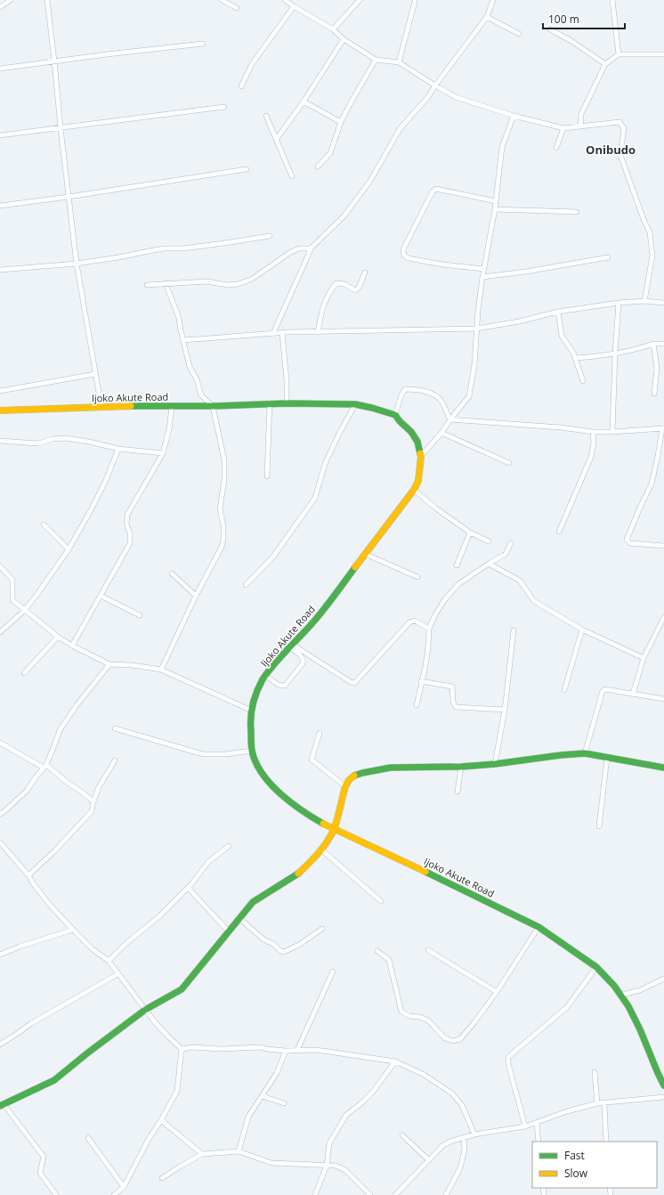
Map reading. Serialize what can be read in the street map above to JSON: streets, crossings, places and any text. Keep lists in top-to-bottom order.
{
  "streets": {
    "main road": ["Ijoko Akute Road"]
  },
  "districts": ["Onibudo"],
  "legend": ["Fast", "Slow"],
  "scale_bar": "100 m"
}
